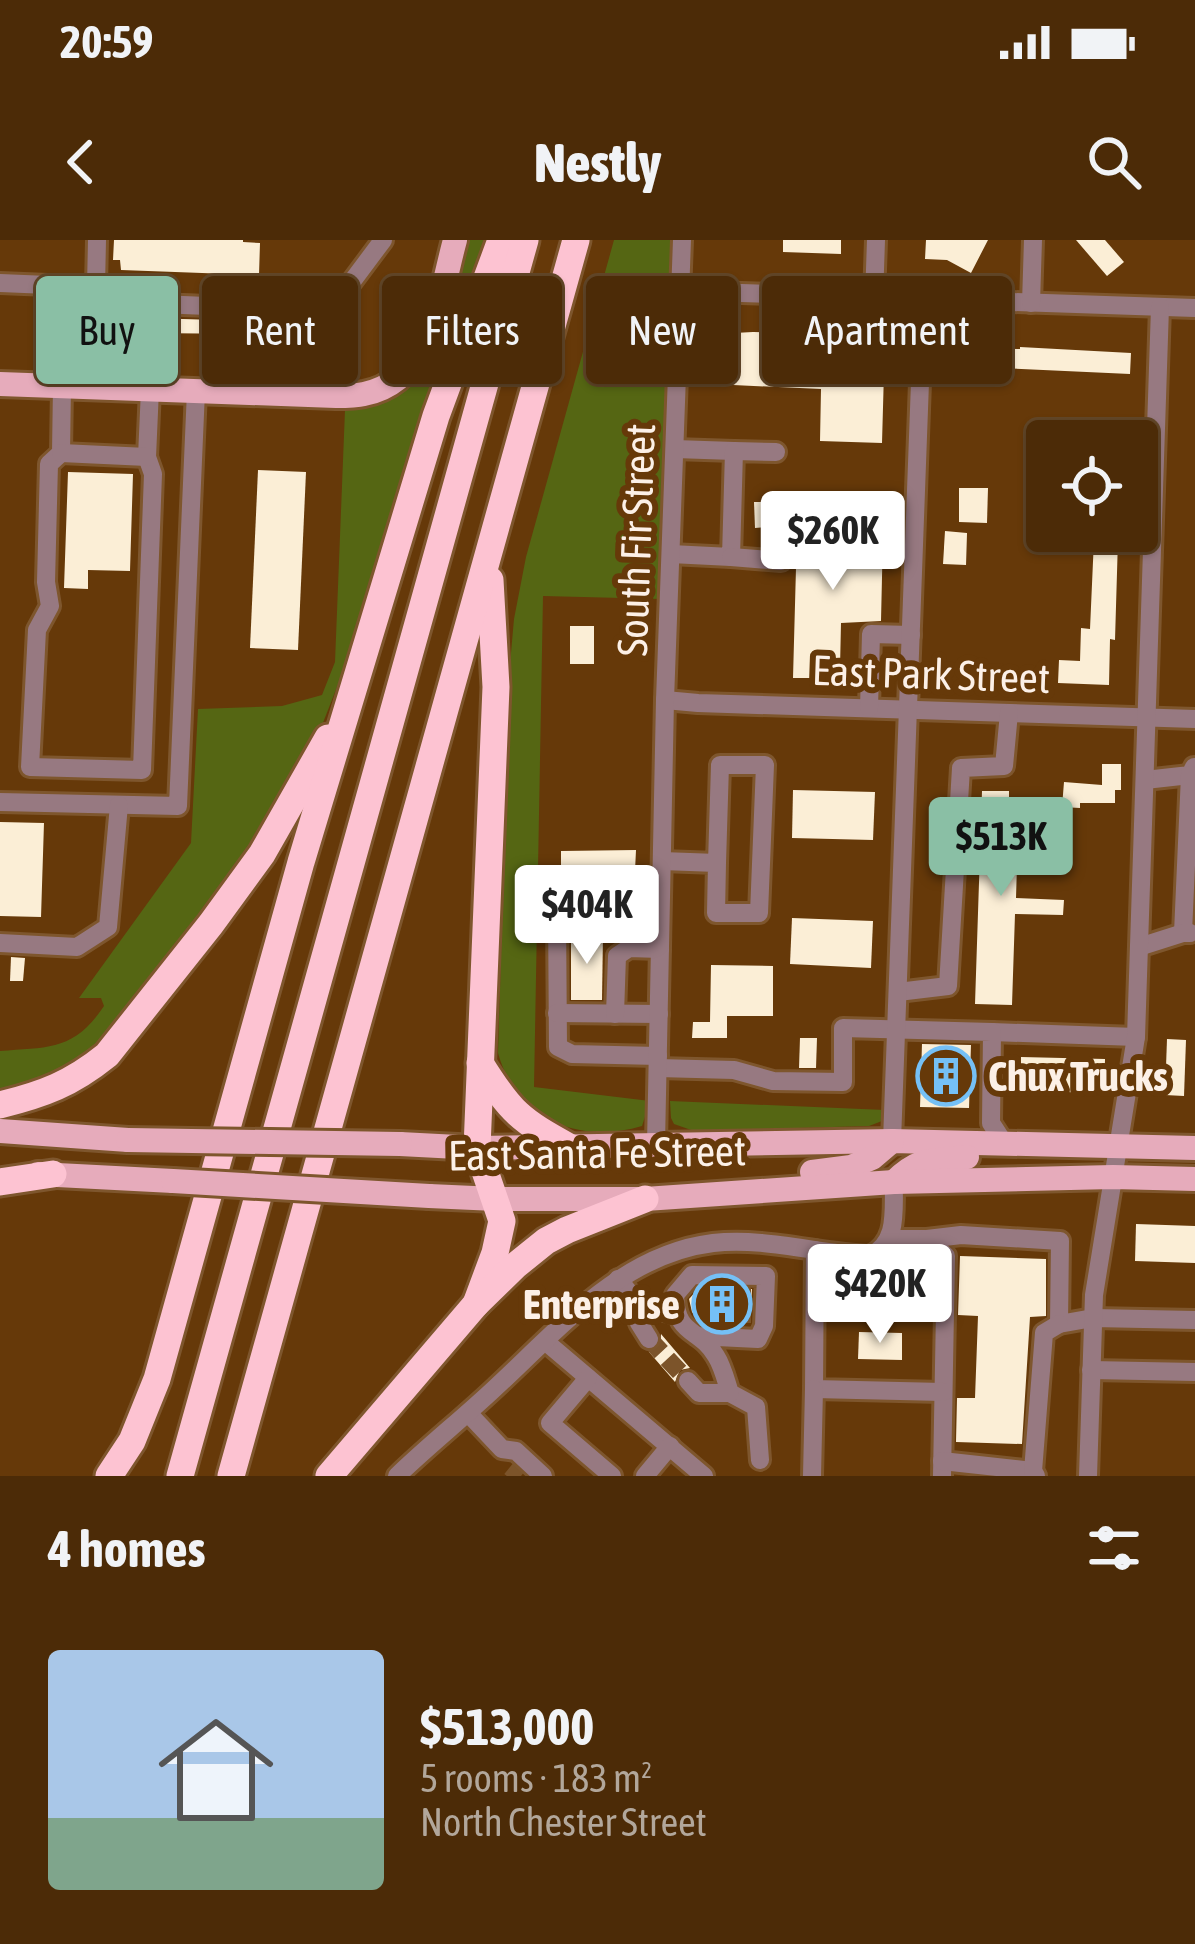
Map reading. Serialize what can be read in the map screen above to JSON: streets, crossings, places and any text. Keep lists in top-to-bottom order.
{
  "streets": {
    "main road": ["East Santa Fe Street"],
    "street": ["South Fir Street", "East Park Street"]
  },
  "crossings": [
    ["South Fir Street", "East Park Street"],
    ["South Fir Street", "East Santa Fe Street"]
  ],
  "places": {
    "building": ["Chux Trucks", "Enterprise"]
  },
  "page": {
    "status": "20:59",
    "header": "Nestly",
    "chip": [
      "Buy",
      "Rent",
      "Filters",
      "New",
      "Apartment"
    ],
    "price": [
      "$260K",
      "$513K",
      "$404K",
      "$420K"
    ],
    "heading": "4 homes",
    "list": [
      {
        "name": "$513,000",
        "note": "5 rooms · 183 m² · North Chester Street"
      }
    ]
  }
}
